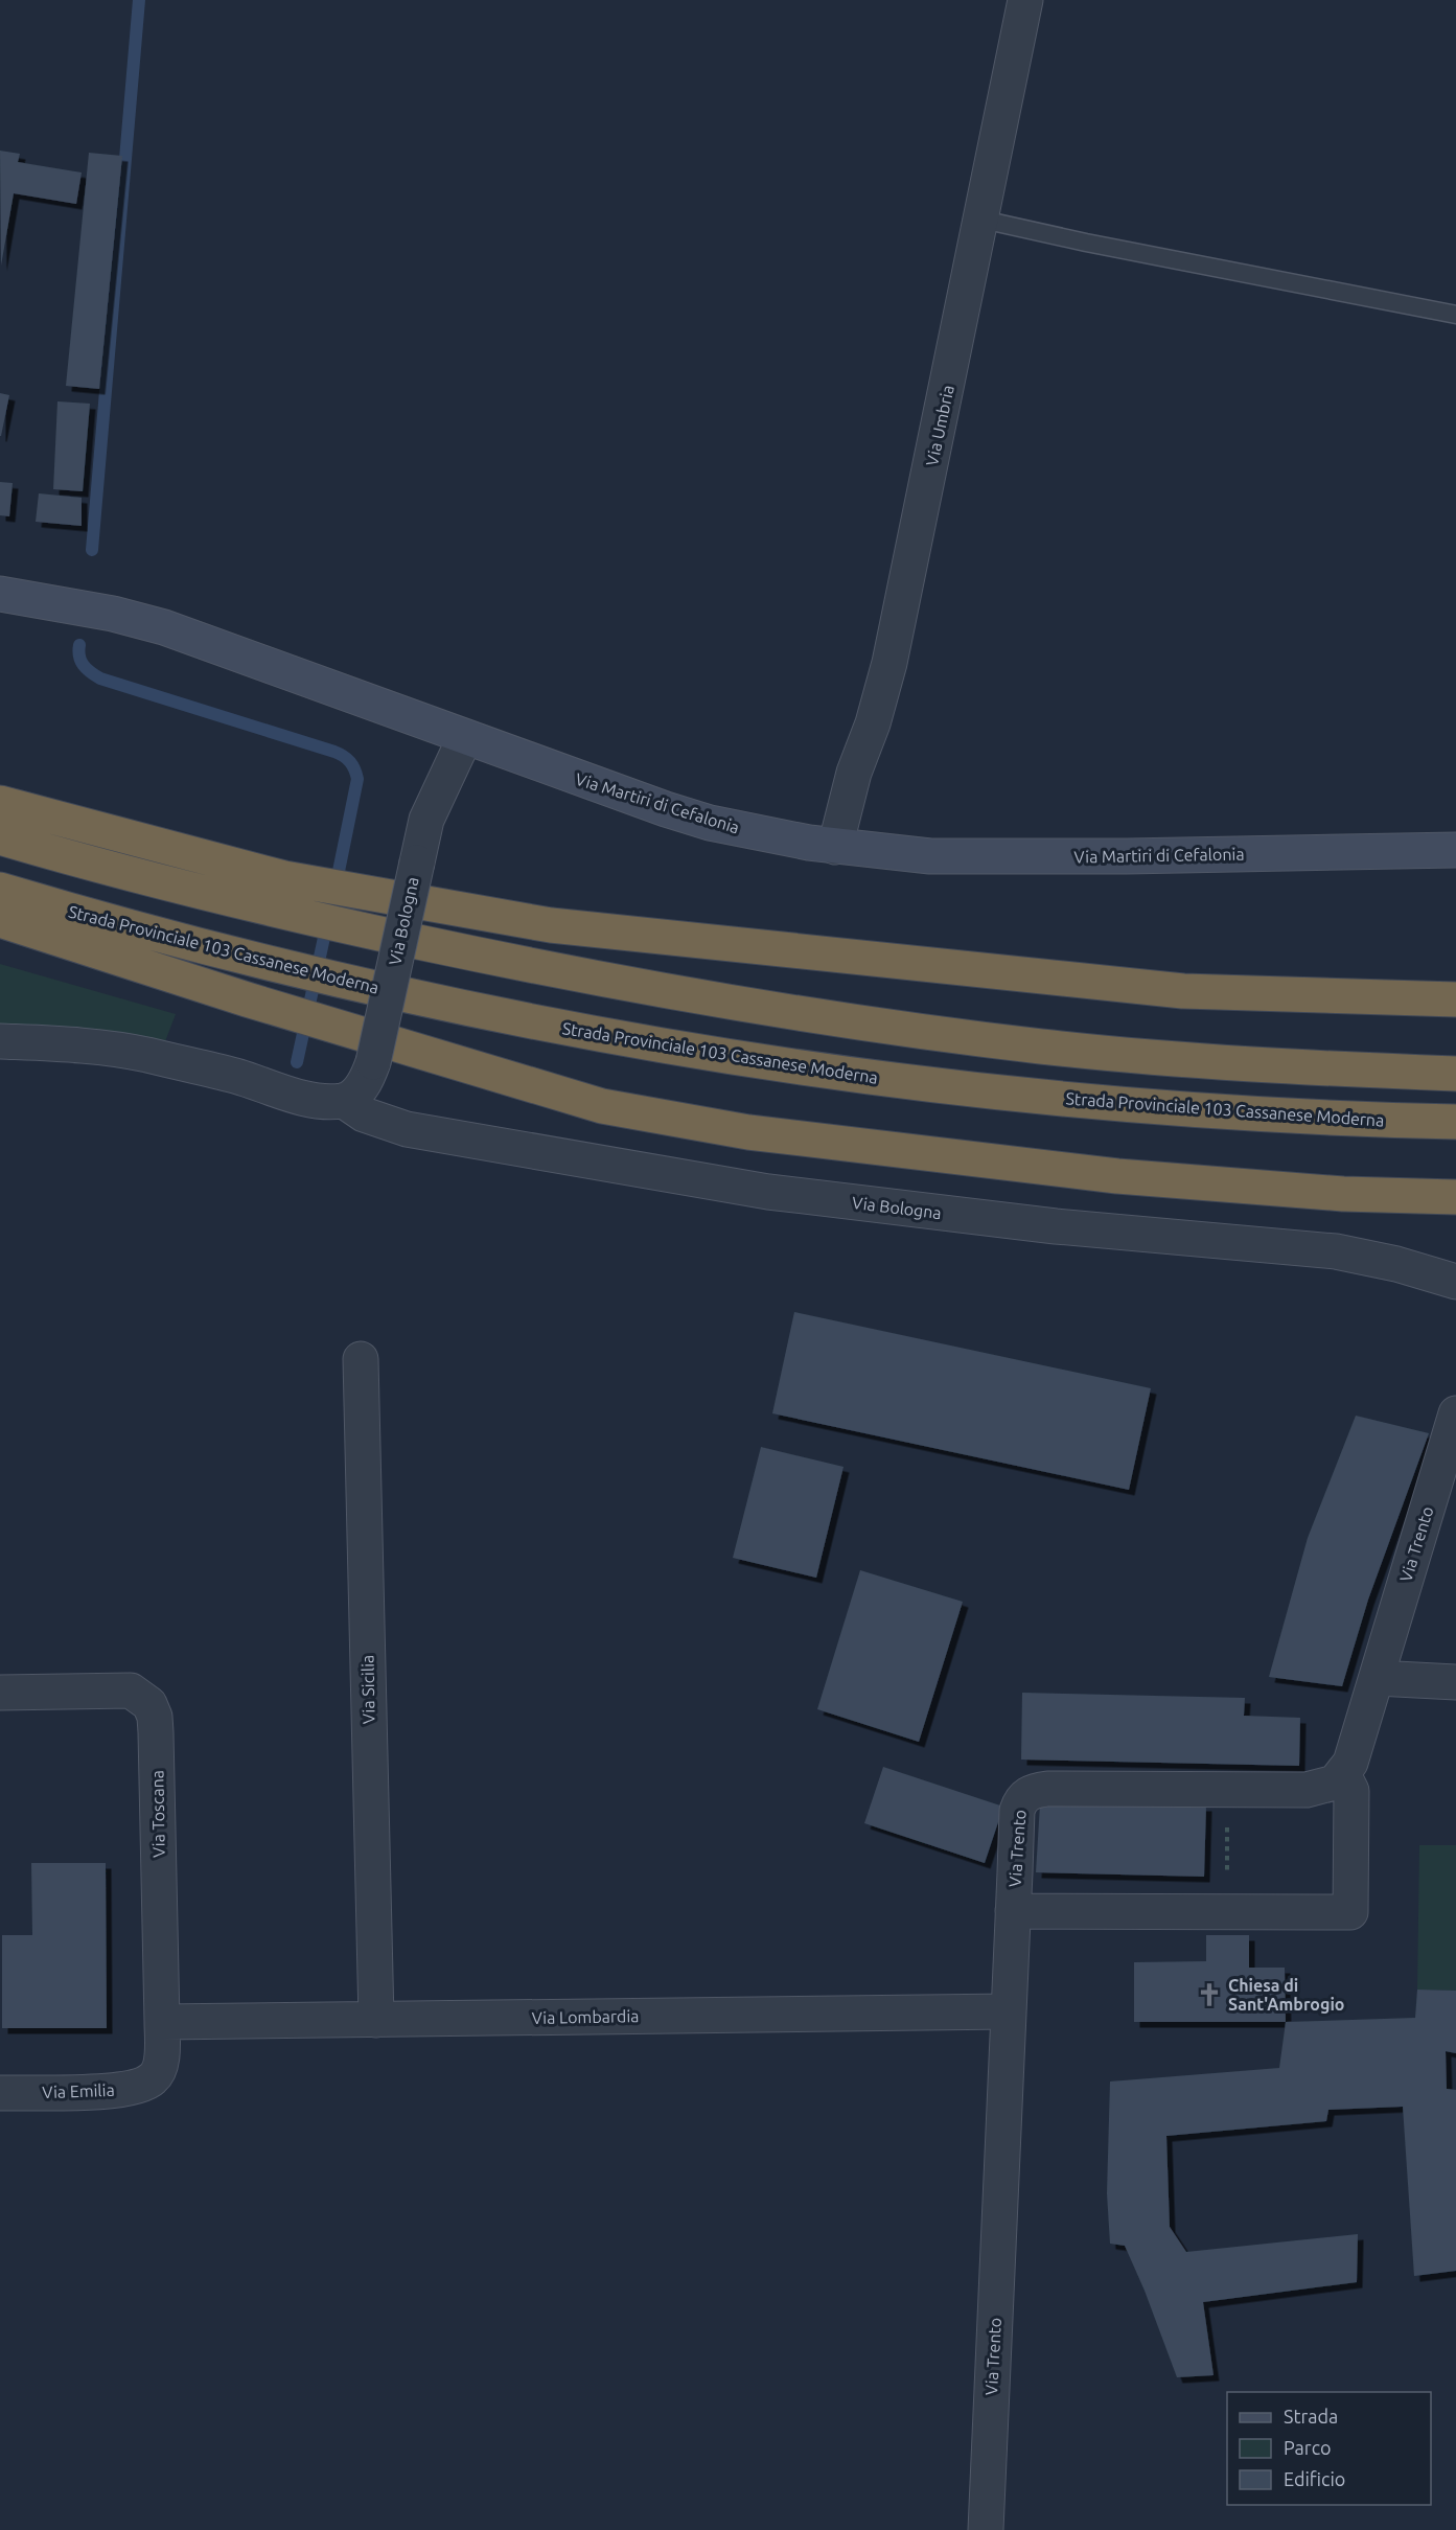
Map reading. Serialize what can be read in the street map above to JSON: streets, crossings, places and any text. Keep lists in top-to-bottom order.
{
  "streets": {
    "highway": ["Strada Provinciale 103 Cassanese Moderna"],
    "street": [
      "Via Umbria",
      "Via Martiri di Cefalonia",
      "Via Bologna",
      "Via Trento",
      "Via Sicilia",
      "Via Toscana",
      "Via Lombardia",
      "Via Emilia"
    ]
  },
  "crossings": [
    ["Via Umbria", "Via Martiri di Cefalonia"],
    ["Via Martiri di Cefalonia", "Via Bologna"],
    ["Via Trento", "Via Lombardia"],
    ["Via Sicilia", "Via Lombardia"],
    ["Via Toscana", "Via Lombardia"],
    ["Via Toscana", "Via Emilia"]
  ],
  "places": {
    "church": ["Chiesa di Sant'Ambrogio"]
  },
  "legend": ["Strada", "Parco", "Edificio"]
}
